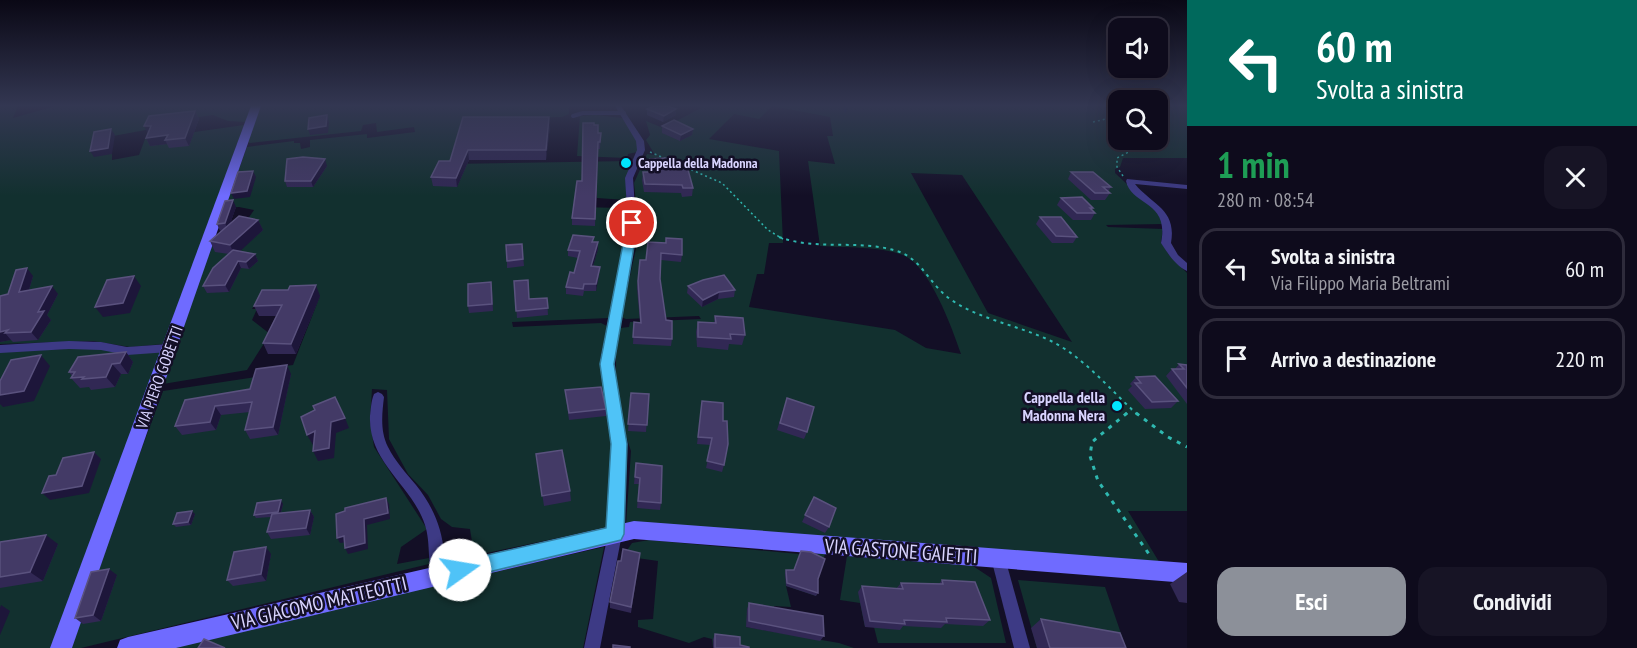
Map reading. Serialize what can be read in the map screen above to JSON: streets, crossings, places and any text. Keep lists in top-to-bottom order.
{
  "streets": {
    "street": ["VIA PIERO GOBETTI", "VIA GASTONE GAIETTI", "VIA GIACOMO MATTEOTTI"]
  },
  "crossings": [
    ["VIA GASTONE GAIETTI", "VIA GIACOMO MATTEOTTI"]
  ],
  "places": ["Cappella della Madonna", "Cappella della Madonna Nera"],
  "page": {
    "turn": ["60 m", "Svolta a sinistra"],
    "heading": ["1 min", "280 m · 08:54"],
    "list": [
      {
        "name": "Svolta a sinistra",
        "note": "Via Filippo Maria Beltrami",
        "value": "60 m"
      },
      {
        "name": "Arrivo a destinazione",
        "value": "220 m"
      }
    ],
    "buttons": ["Esci", "Condividi"]
  }
}
